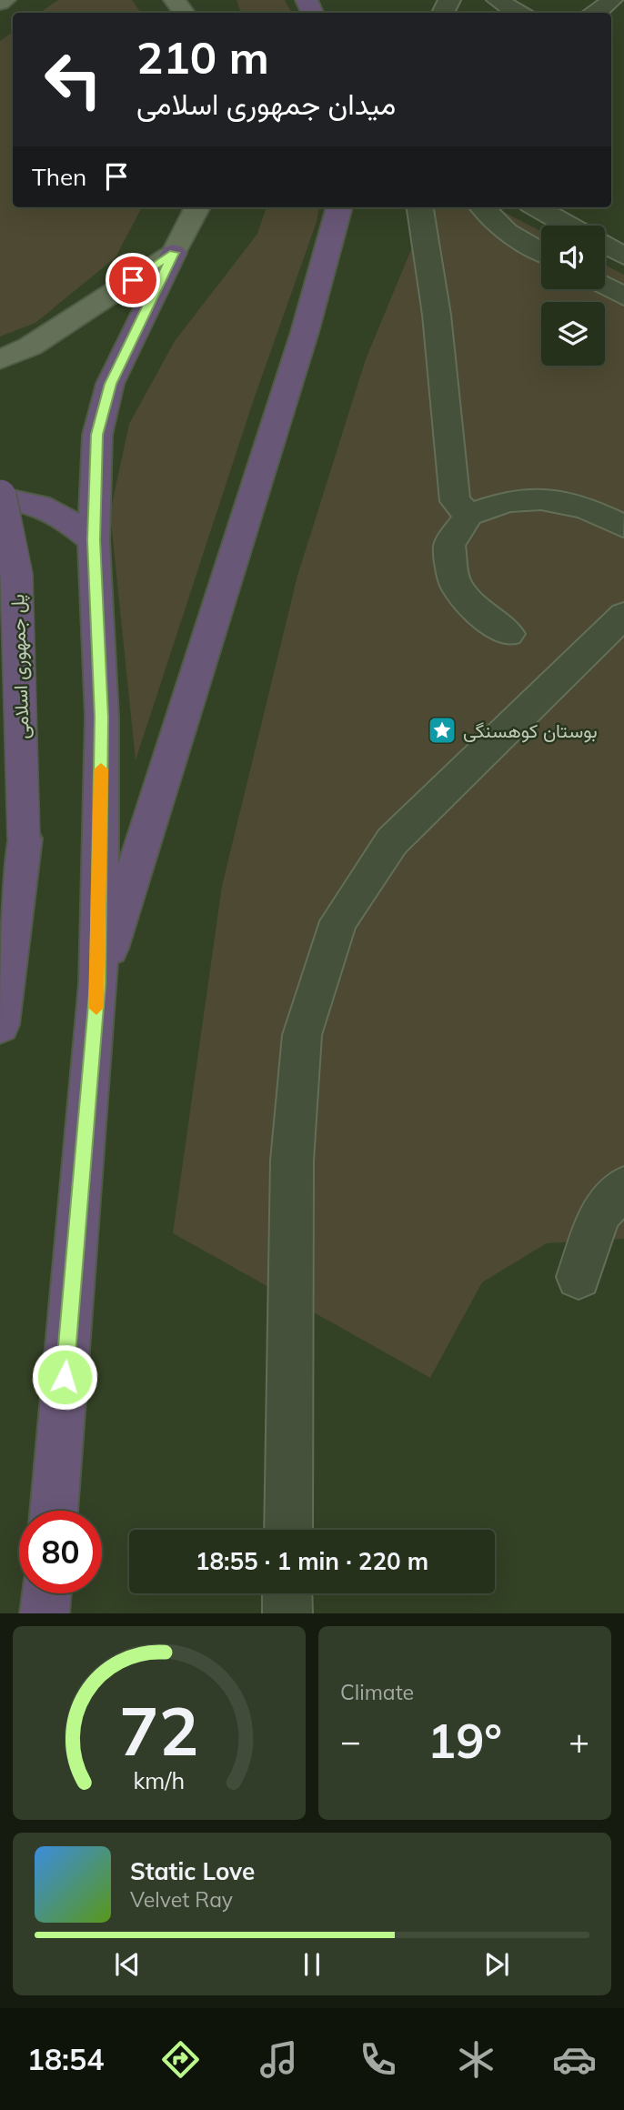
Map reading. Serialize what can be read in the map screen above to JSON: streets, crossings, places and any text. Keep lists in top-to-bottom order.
{
  "streets": {
    "highway": ["پل جمهوری اسلامی"]
  },
  "places": {
    "place": ["بوستان کوهسنگی"]
  },
  "page": {
    "turn": ["210 m", "میدان جمهوری اسلامی"],
    "then": "Then",
    "limit": "80",
    "trip": "18:55 · 1 min · 220 m",
    "tile": "Climate",
    "heat": ["−", "19°", "+"],
    "song": ["Static Love", "Velvet Ray"],
    "tabs": "18:54",
    "gauge": ["72", "km/h"]
  }
}
